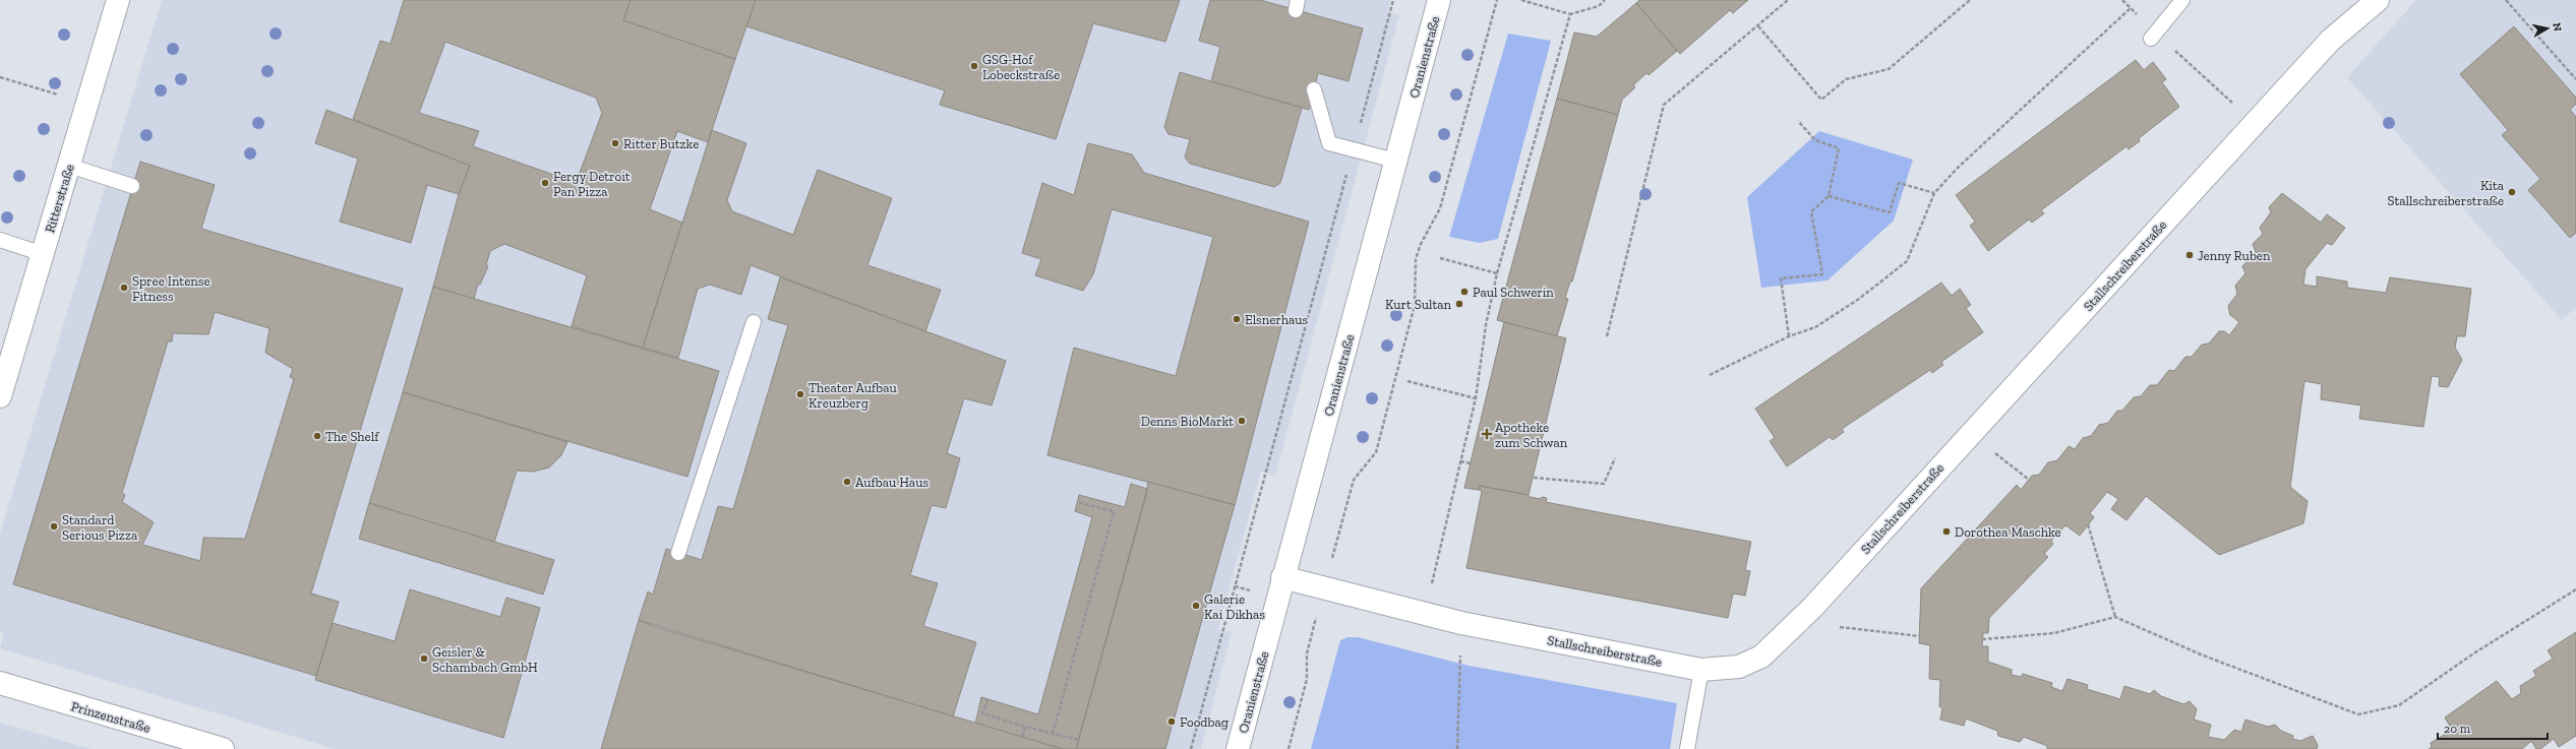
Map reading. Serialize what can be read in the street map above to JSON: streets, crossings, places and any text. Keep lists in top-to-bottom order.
{
  "streets": {
    "street": [
      "Oranienstraße",
      "Ritterstraße",
      "Stallschreiberstraße",
      "Prinzenstraße"
    ]
  },
  "crossings": [
    ["Oranienstraße", "Stallschreiberstraße"]
  ],
  "places": {
    "other": [
      "GSG-Hof Lobeckstraße",
      "Ritter Butzke",
      "Fergy Detroit Pan Pizza",
      "Kita Stallschreiberstraße",
      "Jenny Ruben",
      "Spree Intense Fitness",
      "Paul Schwerin",
      "Kurt Sultan",
      "Elsnerhaus",
      "Theater Aufbau Kreuzberg",
      "Denns BioMarkt",
      "The Shelf",
      "Aufbau Haus",
      "Standard Serious Pizza",
      "Dorothea Maschke",
      "Galerie Kai Dikhas",
      "Geisler & Schambach GmbH",
      "Foodbag"
    ],
    "health": ["Apotheke zum Schwan"]
  },
  "scale_bar": "20 m",
  "north": "right"
}
